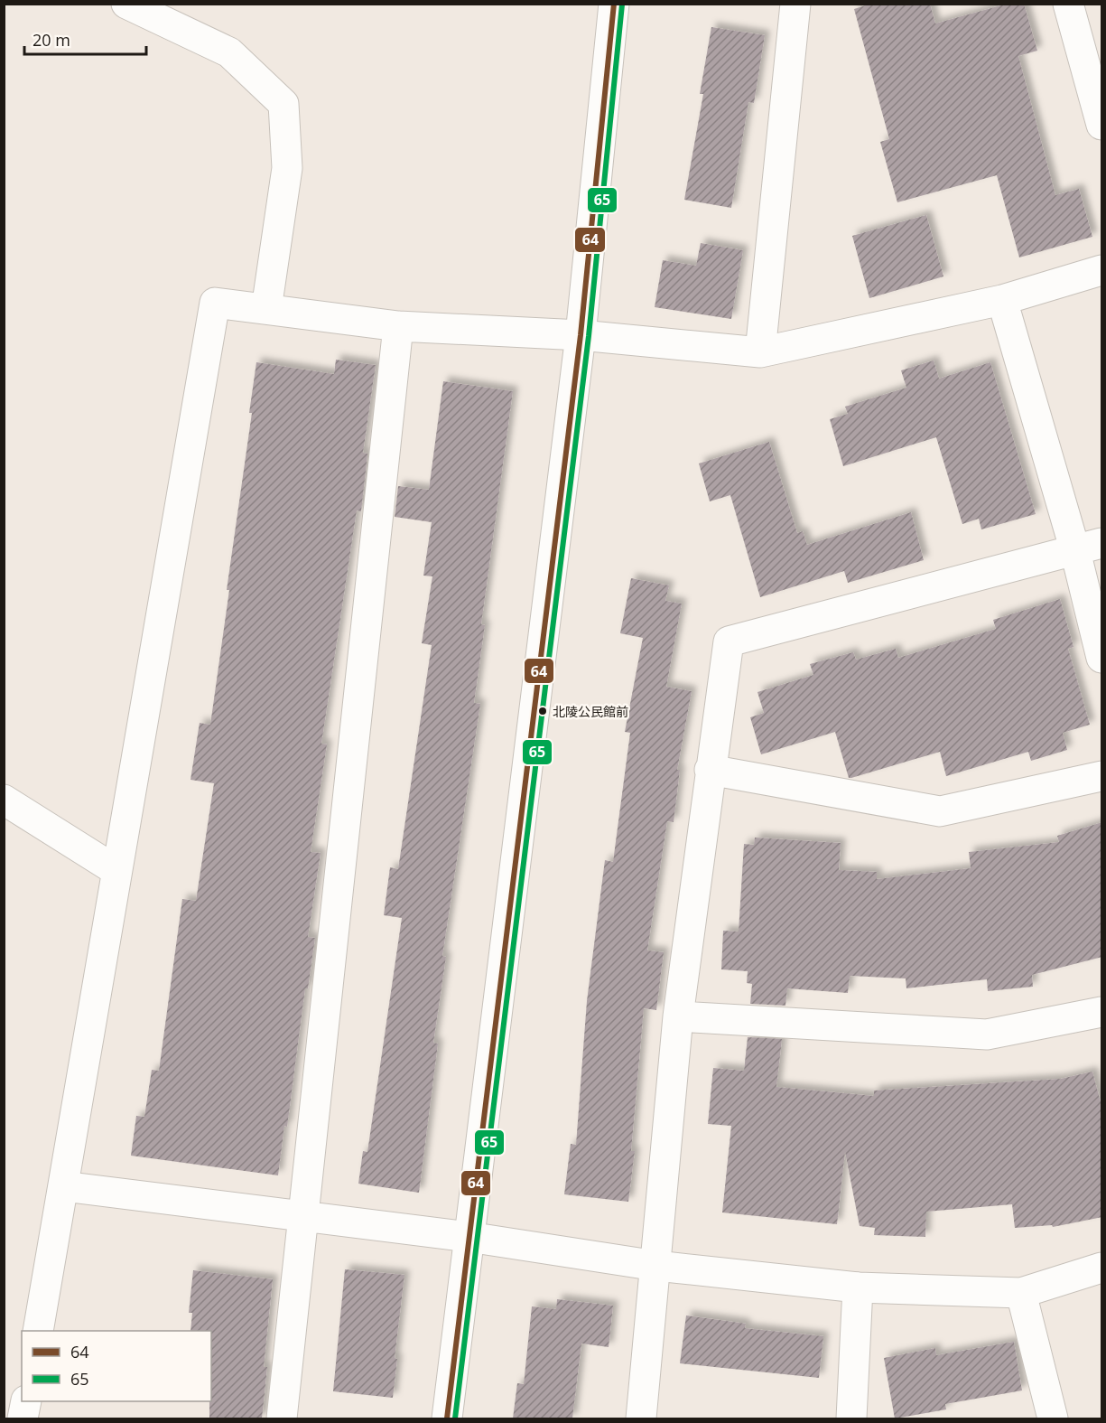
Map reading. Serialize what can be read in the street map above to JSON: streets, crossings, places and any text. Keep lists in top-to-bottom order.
{
  "places": ["北陵公民館前"],
  "lines": ["transit line 64", "transit line 65"],
  "legend": ["64", "65"],
  "scale_bar": "20 m"
}
